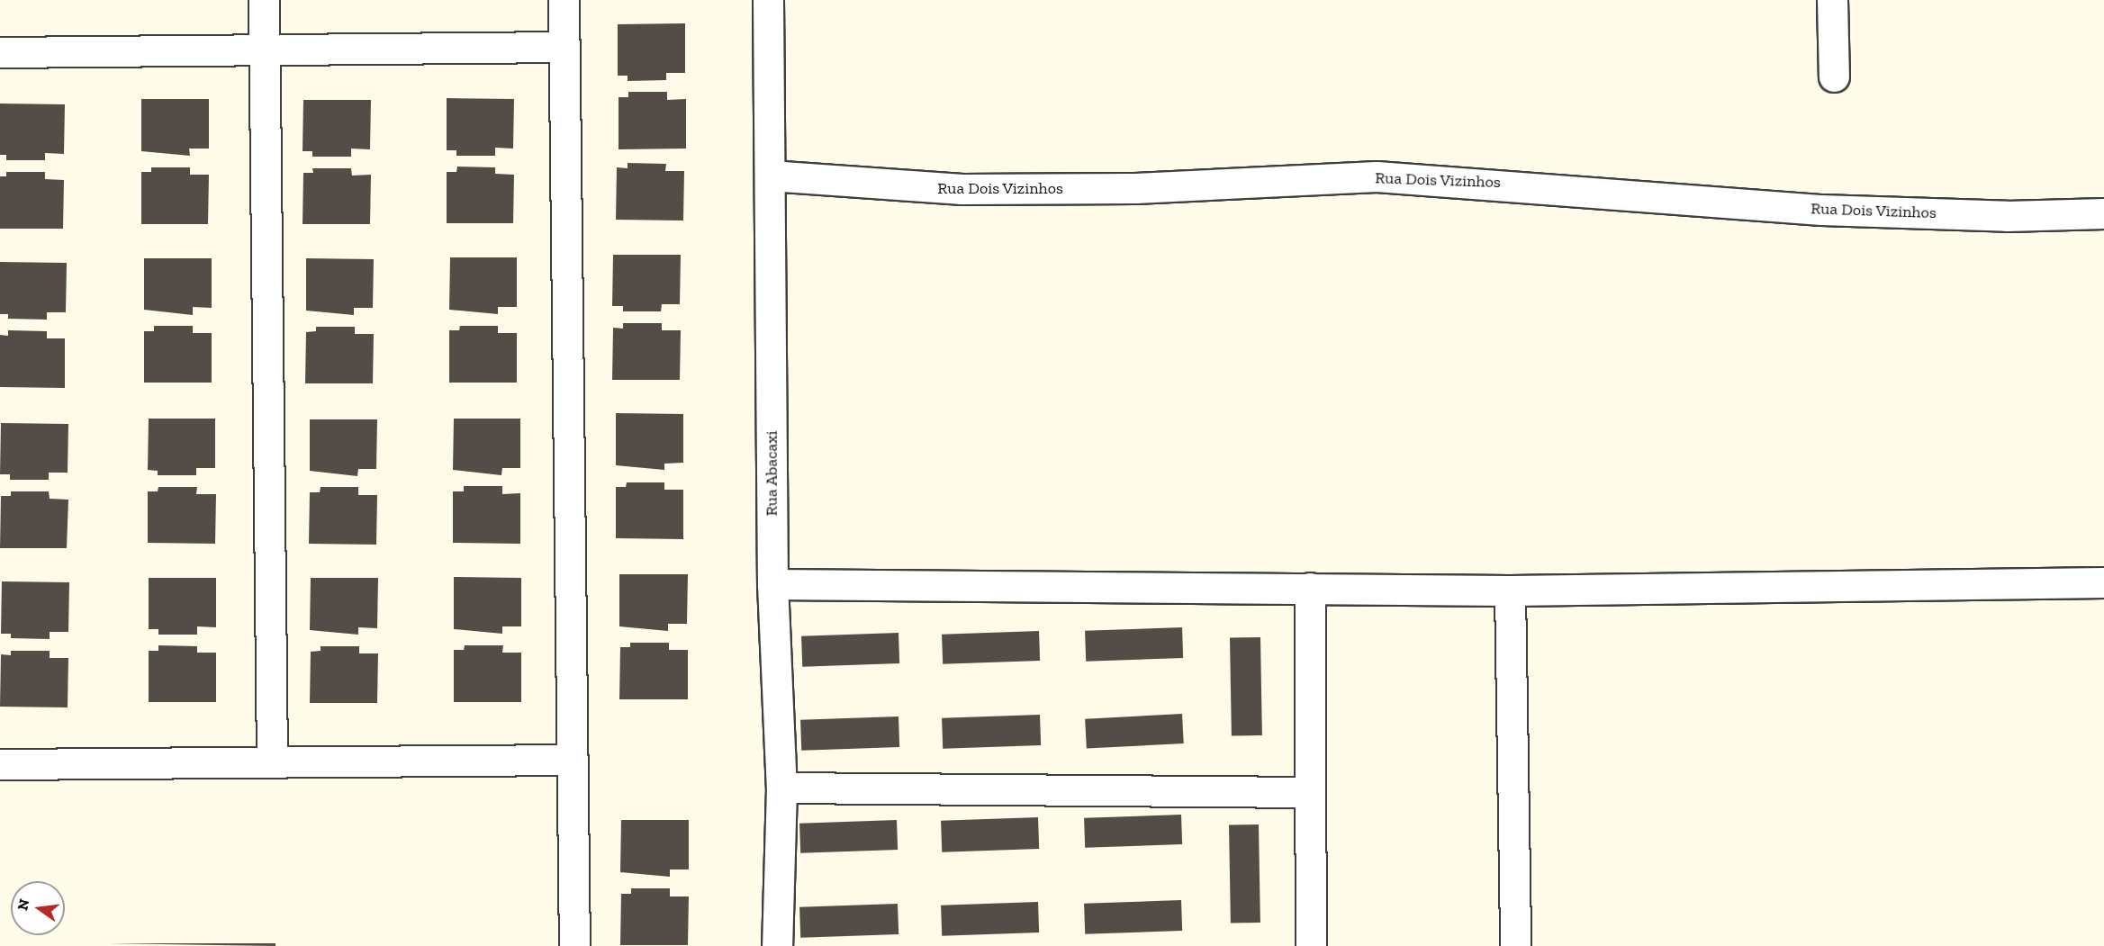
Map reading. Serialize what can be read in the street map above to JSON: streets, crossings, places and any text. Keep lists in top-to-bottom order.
{
  "streets": {
    "street": ["Rua Dois Vizinhos", "Rua Abacaxi"]
  },
  "crossings": [
    ["Rua Dois Vizinhos", "Rua Abacaxi"]
  ],
  "north": "left"
}
